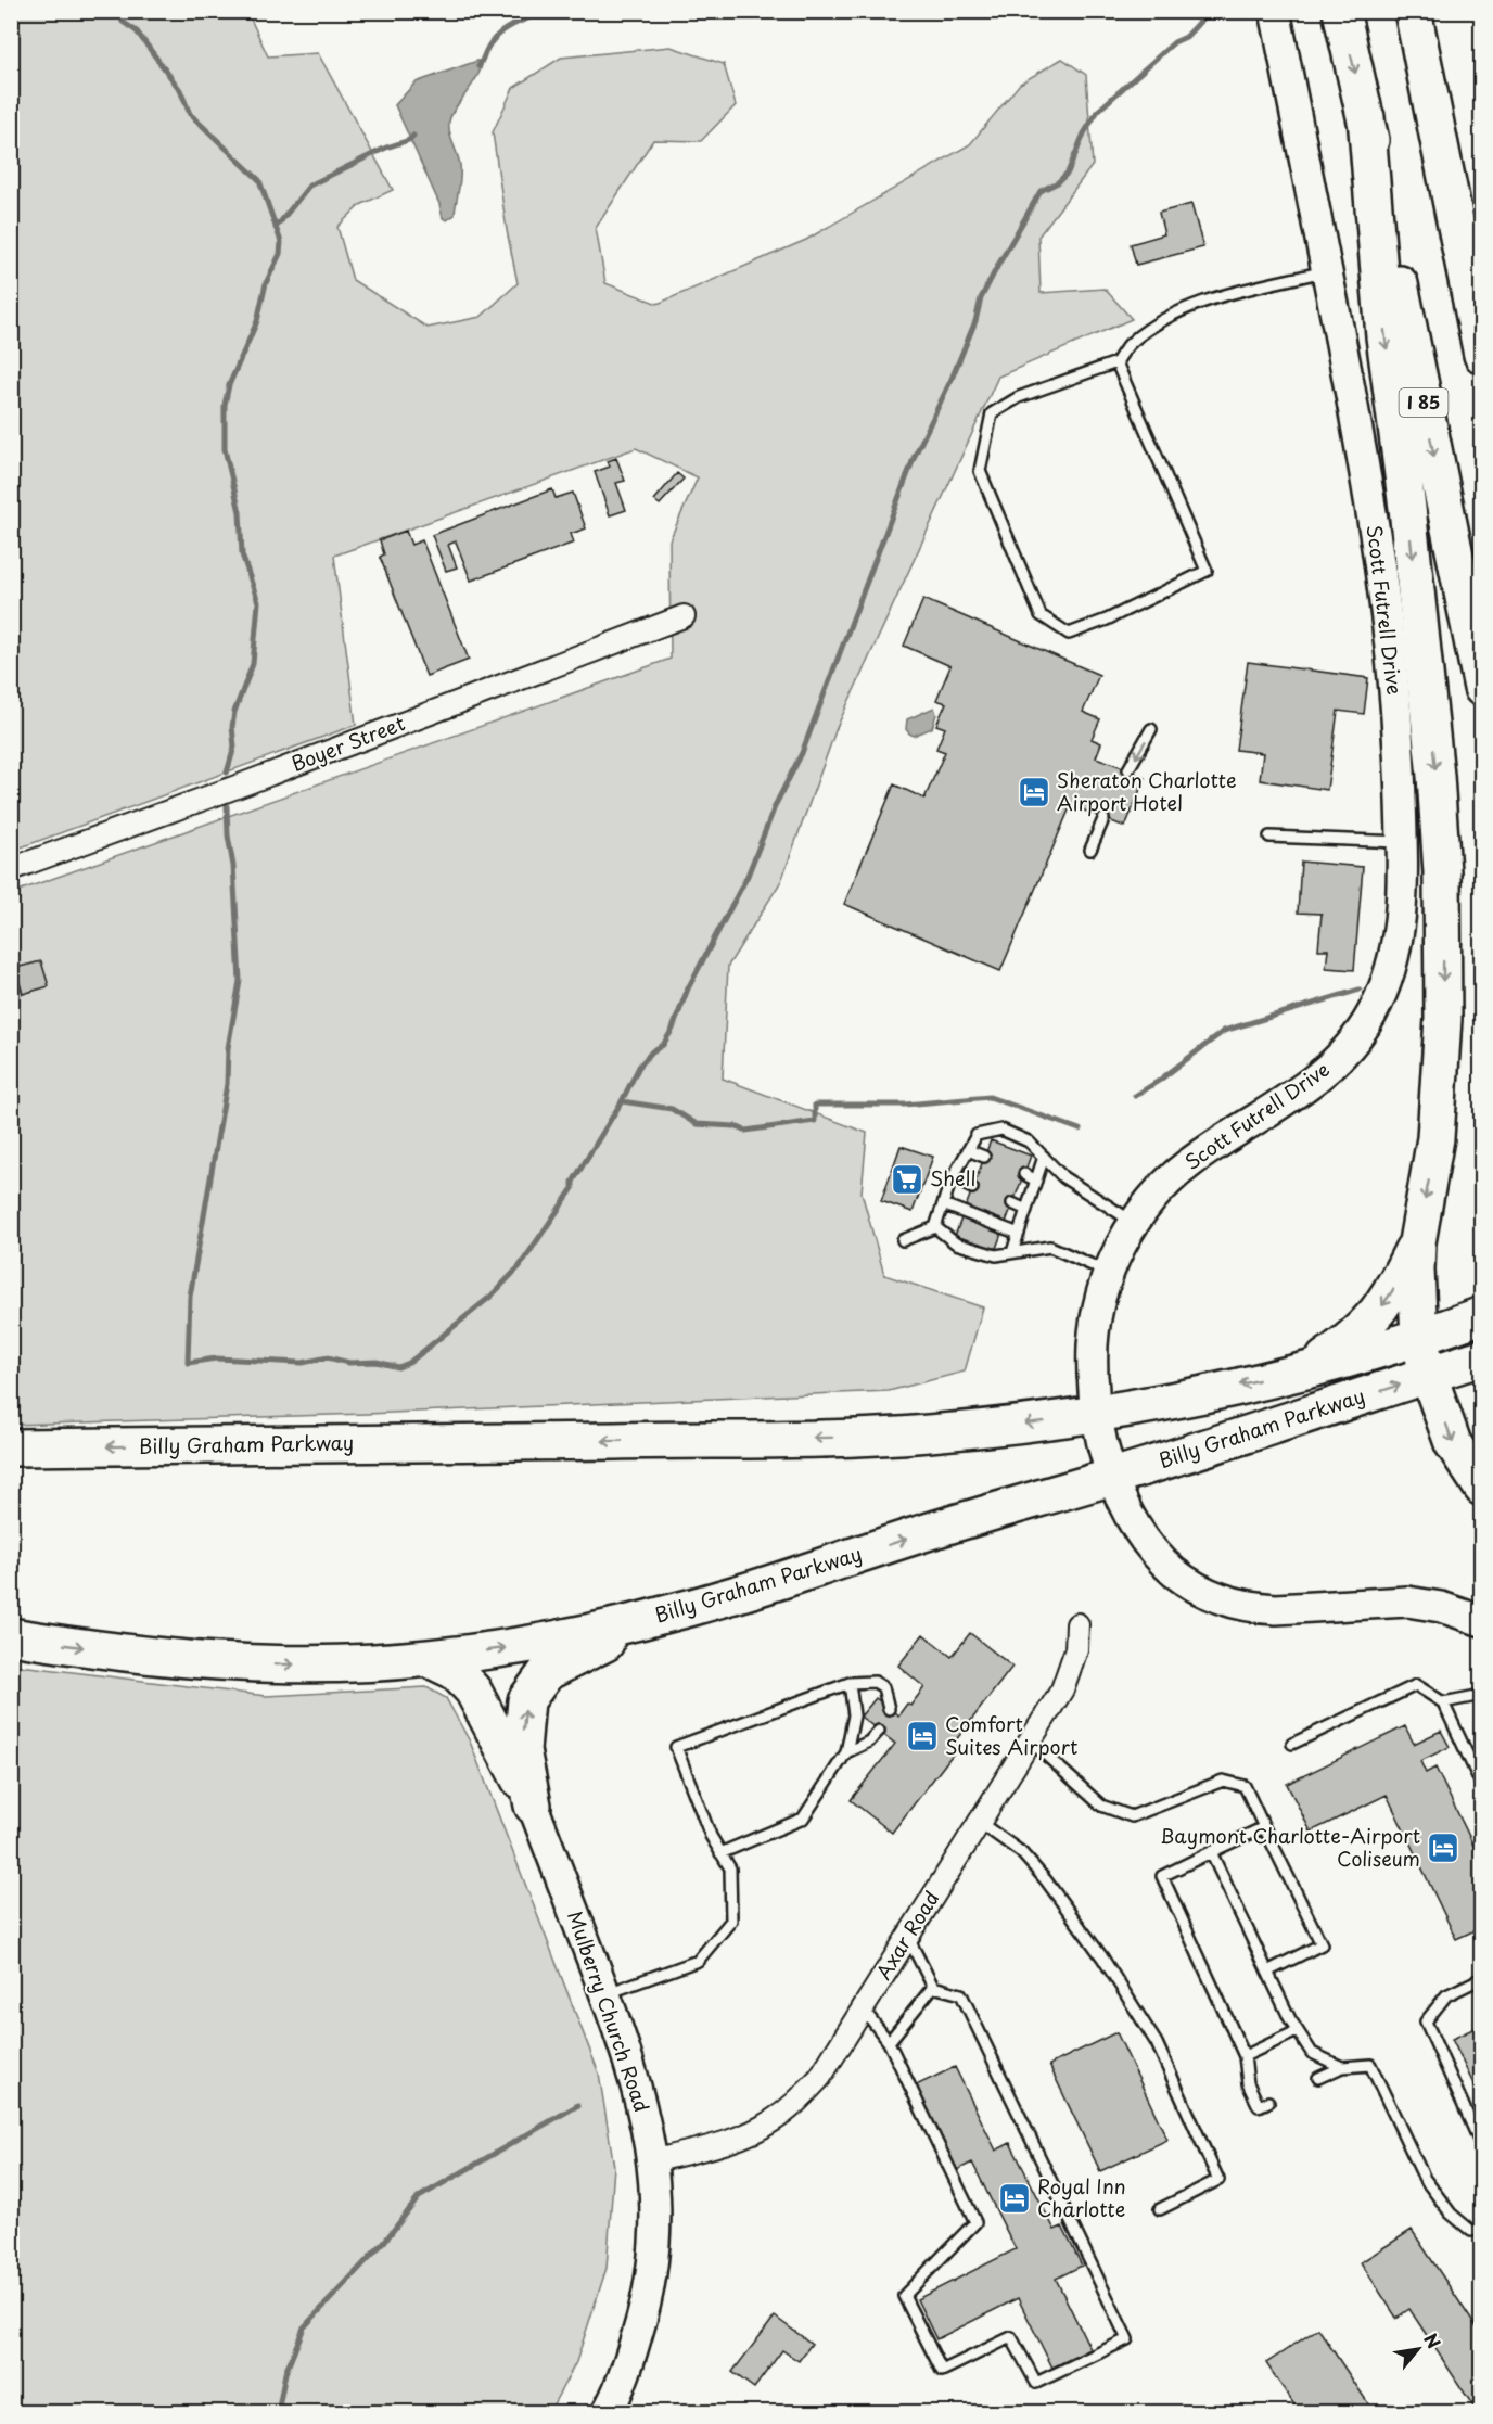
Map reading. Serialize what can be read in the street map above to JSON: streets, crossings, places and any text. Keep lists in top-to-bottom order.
{
  "streets": {
    "highway": ["I 85", "Billy Graham Parkway"],
    "street": [
      "Scott Futrell Drive",
      "Boyer Street",
      "Axar Road",
      "Mulberry Church Road"
    ]
  },
  "crossings": [
    ["Scott Futrell Drive", "Billy Graham Parkway"],
    ["Axar Road", "Mulberry Church Road"]
  ],
  "places": {
    "hotel": [
      "Sheraton Charlotte Airport Hotel",
      "Comfort Suites Airport",
      "Baymont Charlotte-Airport Coliseum",
      "Royal Inn Charlotte"
    ],
    "supermarket": ["Shell"]
  },
  "north": "top right"
}
